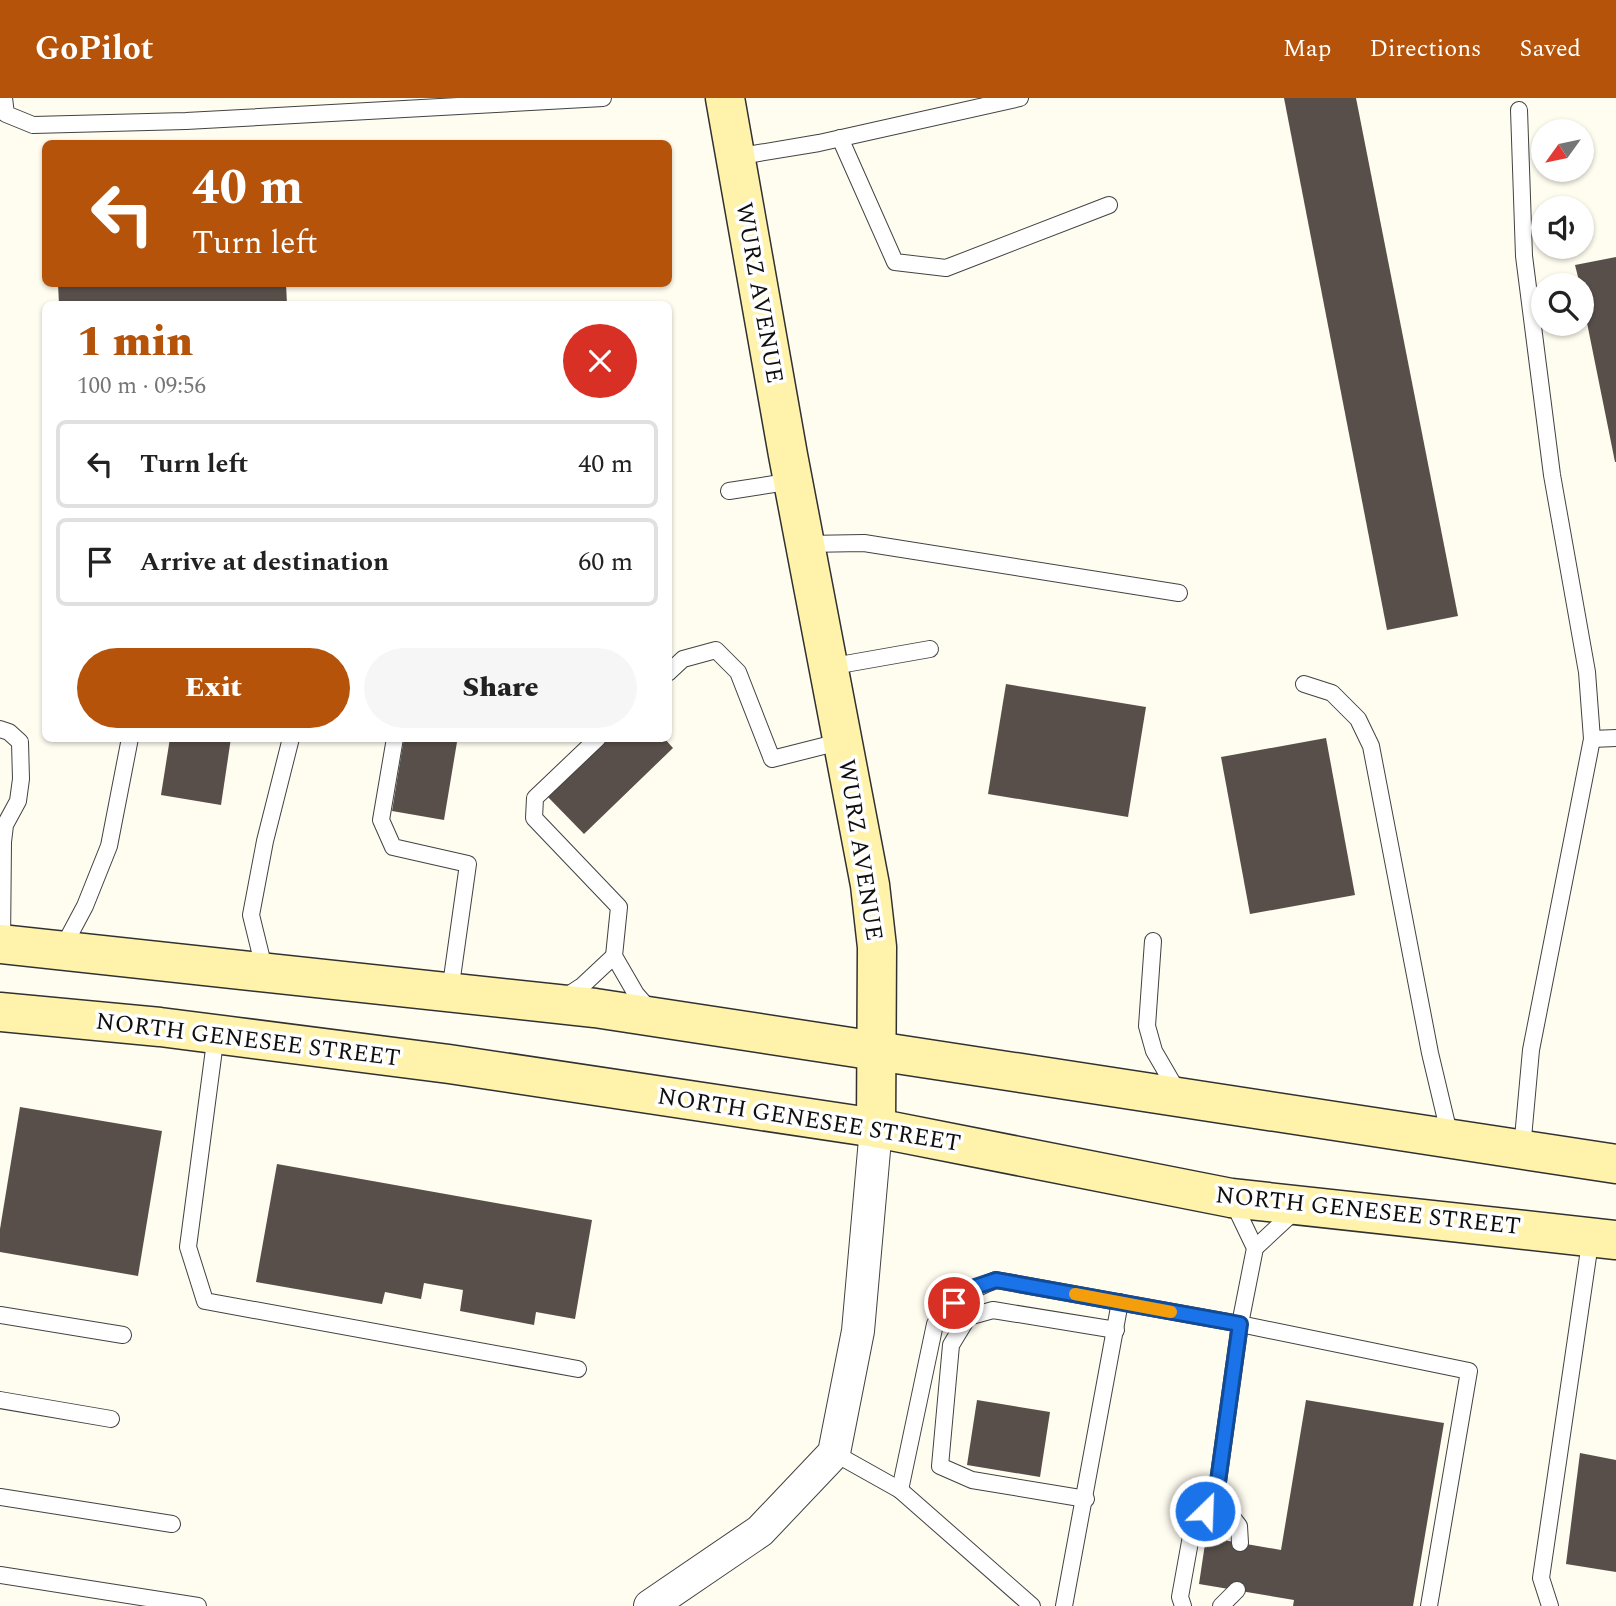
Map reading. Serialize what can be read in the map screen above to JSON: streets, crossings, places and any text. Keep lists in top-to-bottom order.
{
  "streets": {
    "main road": ["WURZ AVENUE", "NORTH GENESEE STREET"]
  },
  "crossings": [
    ["WURZ AVENUE", "NORTH GENESEE STREET"]
  ],
  "north": "bottom left",
  "page": {
    "header": "GoPilot",
    "nav": ["Map", "Directions", "Saved"],
    "turn": ["40 m", "Turn left"],
    "heading": ["1 min", "100 m · 09:56"],
    "list": [
      {
        "name": "Turn left",
        "value": "40 m"
      },
      {
        "name": "Arrive at destination",
        "value": "60 m"
      }
    ],
    "buttons": ["Exit", "Share"]
  }
}
